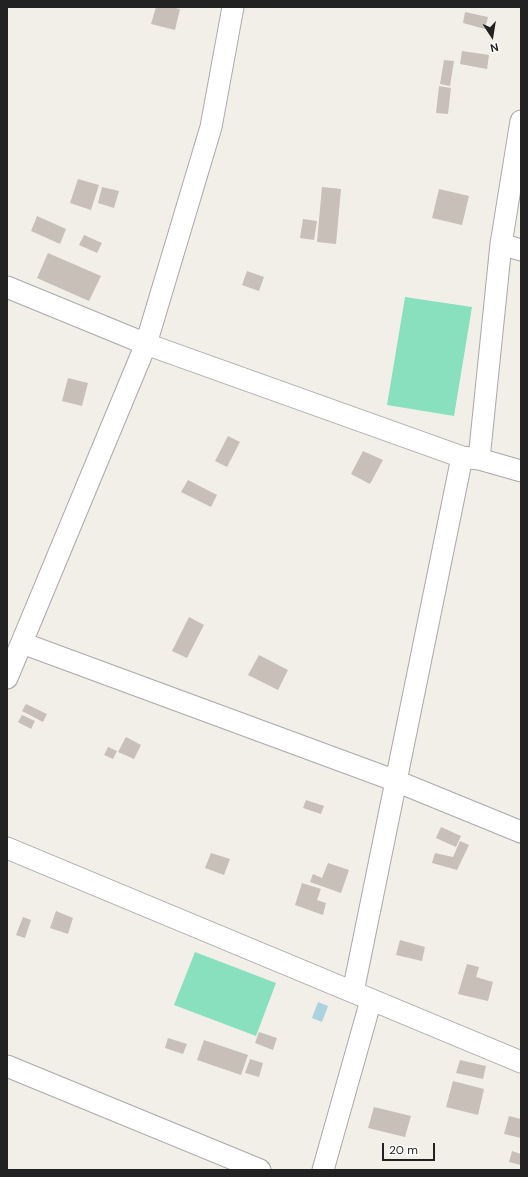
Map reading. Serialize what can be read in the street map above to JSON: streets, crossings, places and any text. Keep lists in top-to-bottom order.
{
  "scale_bar": "20 m",
  "north": "bottom"
}
